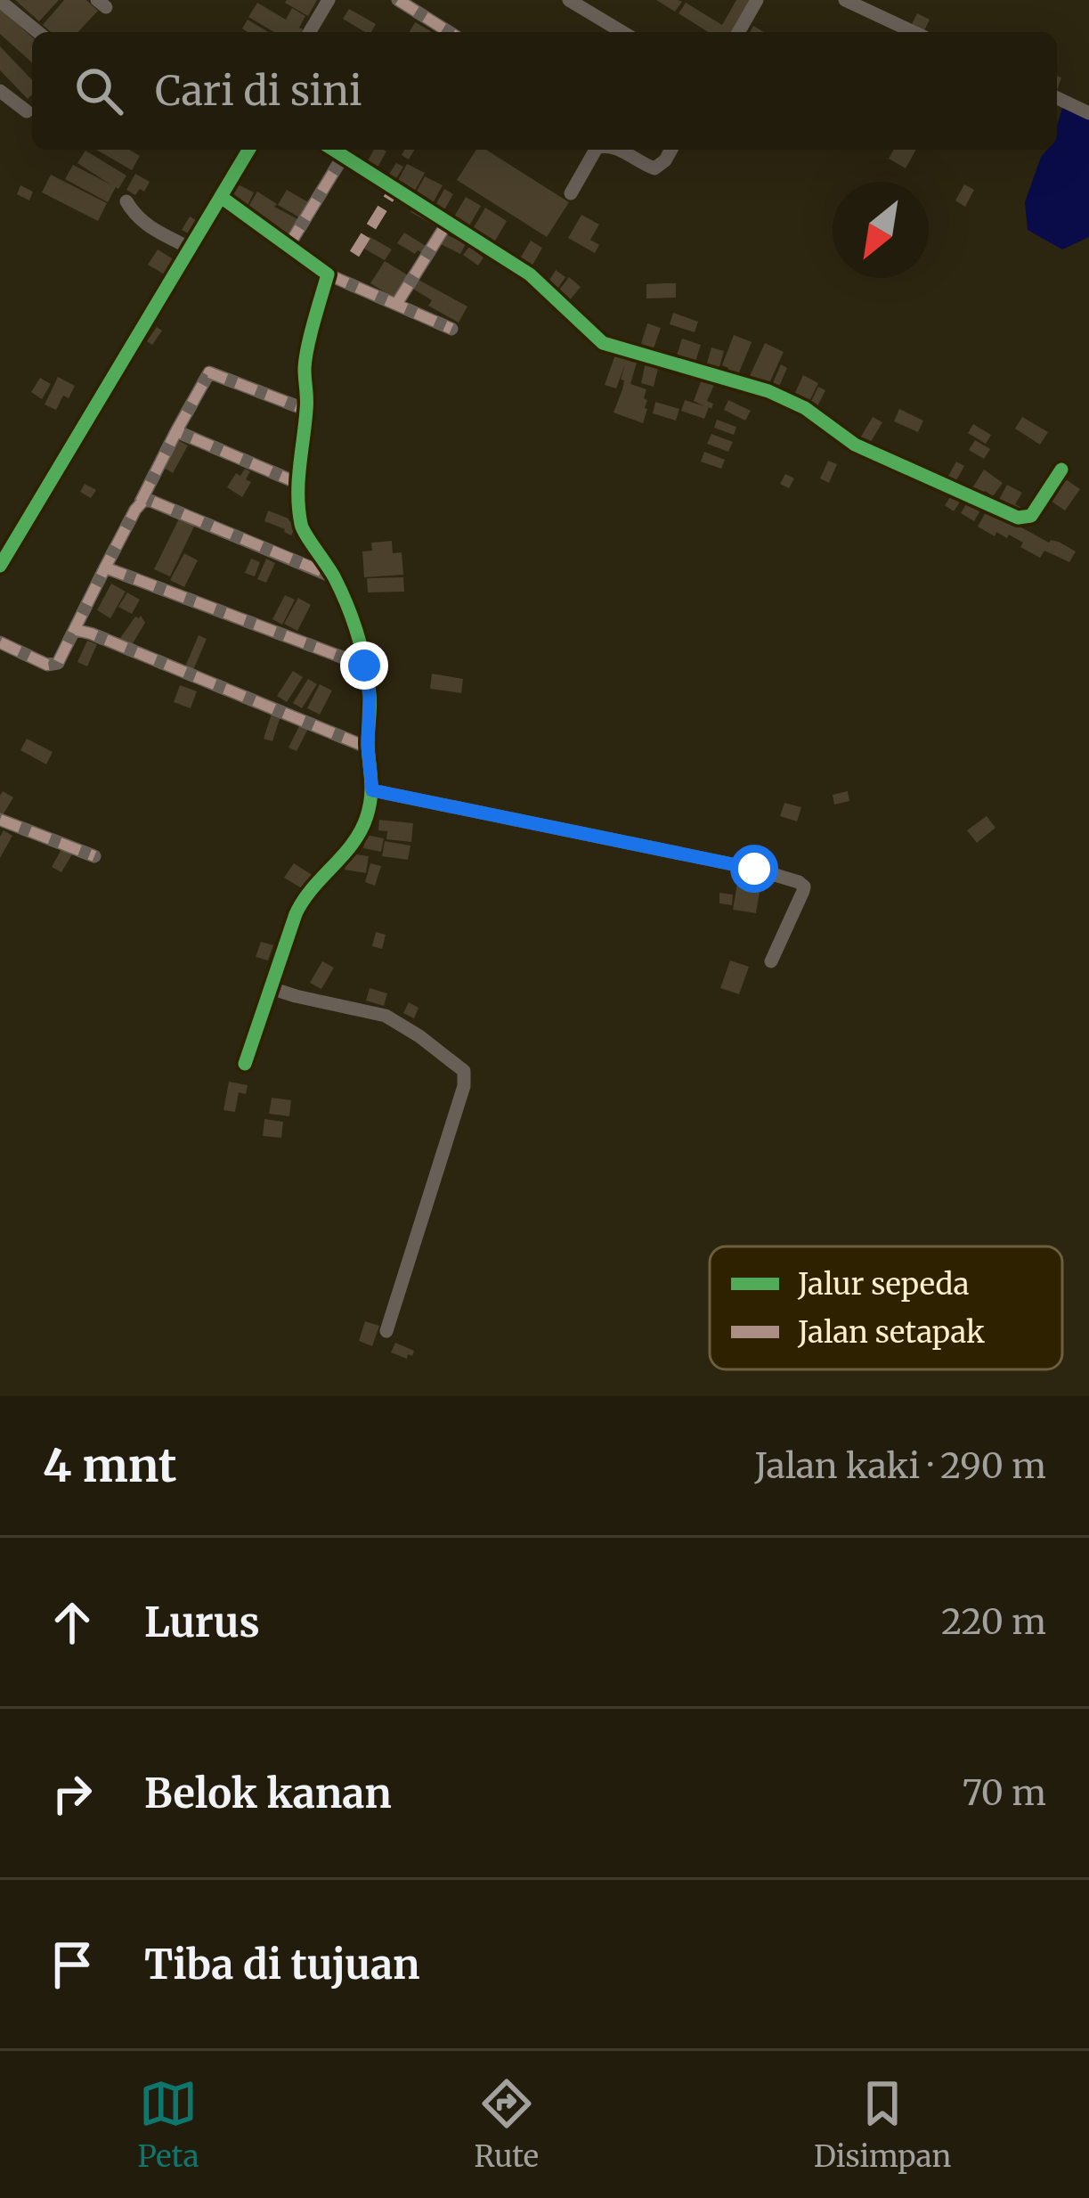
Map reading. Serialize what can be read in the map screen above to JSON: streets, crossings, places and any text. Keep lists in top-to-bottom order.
{
  "legend": ["Jalur sepeda", "Jalan setapak"],
  "north": "bottom left",
  "page": {
    "search": "Cari di sini",
    "heading": ["4 mnt", "Jalan kaki · 290 m"],
    "list": [
      ["Lurus", "220 m"],
      ["Belok kanan", "70 m"],
      "Tiba di tujuan"
    ],
    "nav": ["Peta", "Rute", "Disimpan"]
  }
}
